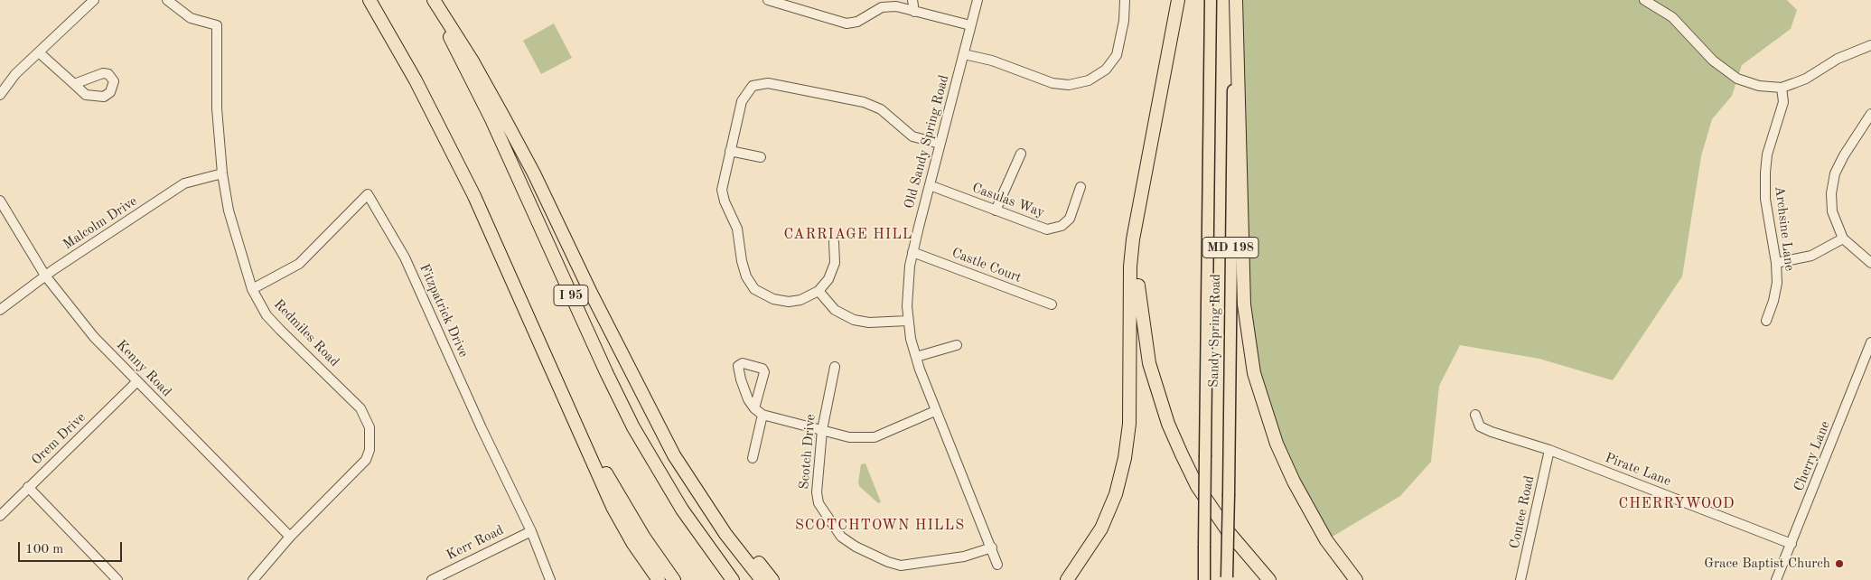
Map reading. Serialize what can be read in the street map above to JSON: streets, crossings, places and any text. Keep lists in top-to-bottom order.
{
  "streets": {
    "highway": ["I 95"],
    "main road": ["MD 198", "Sandy Spring Road"],
    "street": [
      "Old Sandy Spring Road",
      "Casulas Way",
      "Malcolm Drive",
      "Archsine Lane",
      "Castle Court",
      "Fitzpatrick Drive",
      "Redmiles Road",
      "Kenny Road",
      "Orem Drive",
      "Scotch Drive",
      "Cherry Lane",
      "Pirate Lane",
      "Contee Road",
      "Kerr Road"
    ]
  },
  "crossings": [
    ["Old Sandy Spring Road", "Casulas Way"],
    ["Old Sandy Spring Road", "Castle Court"],
    ["Old Sandy Spring Road", "Scotch Drive"],
    ["Malcolm Drive", "Redmiles Road"],
    ["Malcolm Drive", "Kenny Road"],
    ["Fitzpatrick Drive", "Redmiles Road"],
    ["Fitzpatrick Drive", "Kerr Road"],
    ["Redmiles Road", "Kenny Road"],
    ["Kenny Road", "Orem Drive"],
    ["Cherry Lane", "Pirate Lane"],
    ["Pirate Lane", "Contee Road"]
  ],
  "districts": ["CARRIAGE HILL", "CHERRYWOOD", "SCOTCHTOWN HILLS"],
  "places": ["Grace Baptist Church"],
  "scale_bar": "100 m"
}
